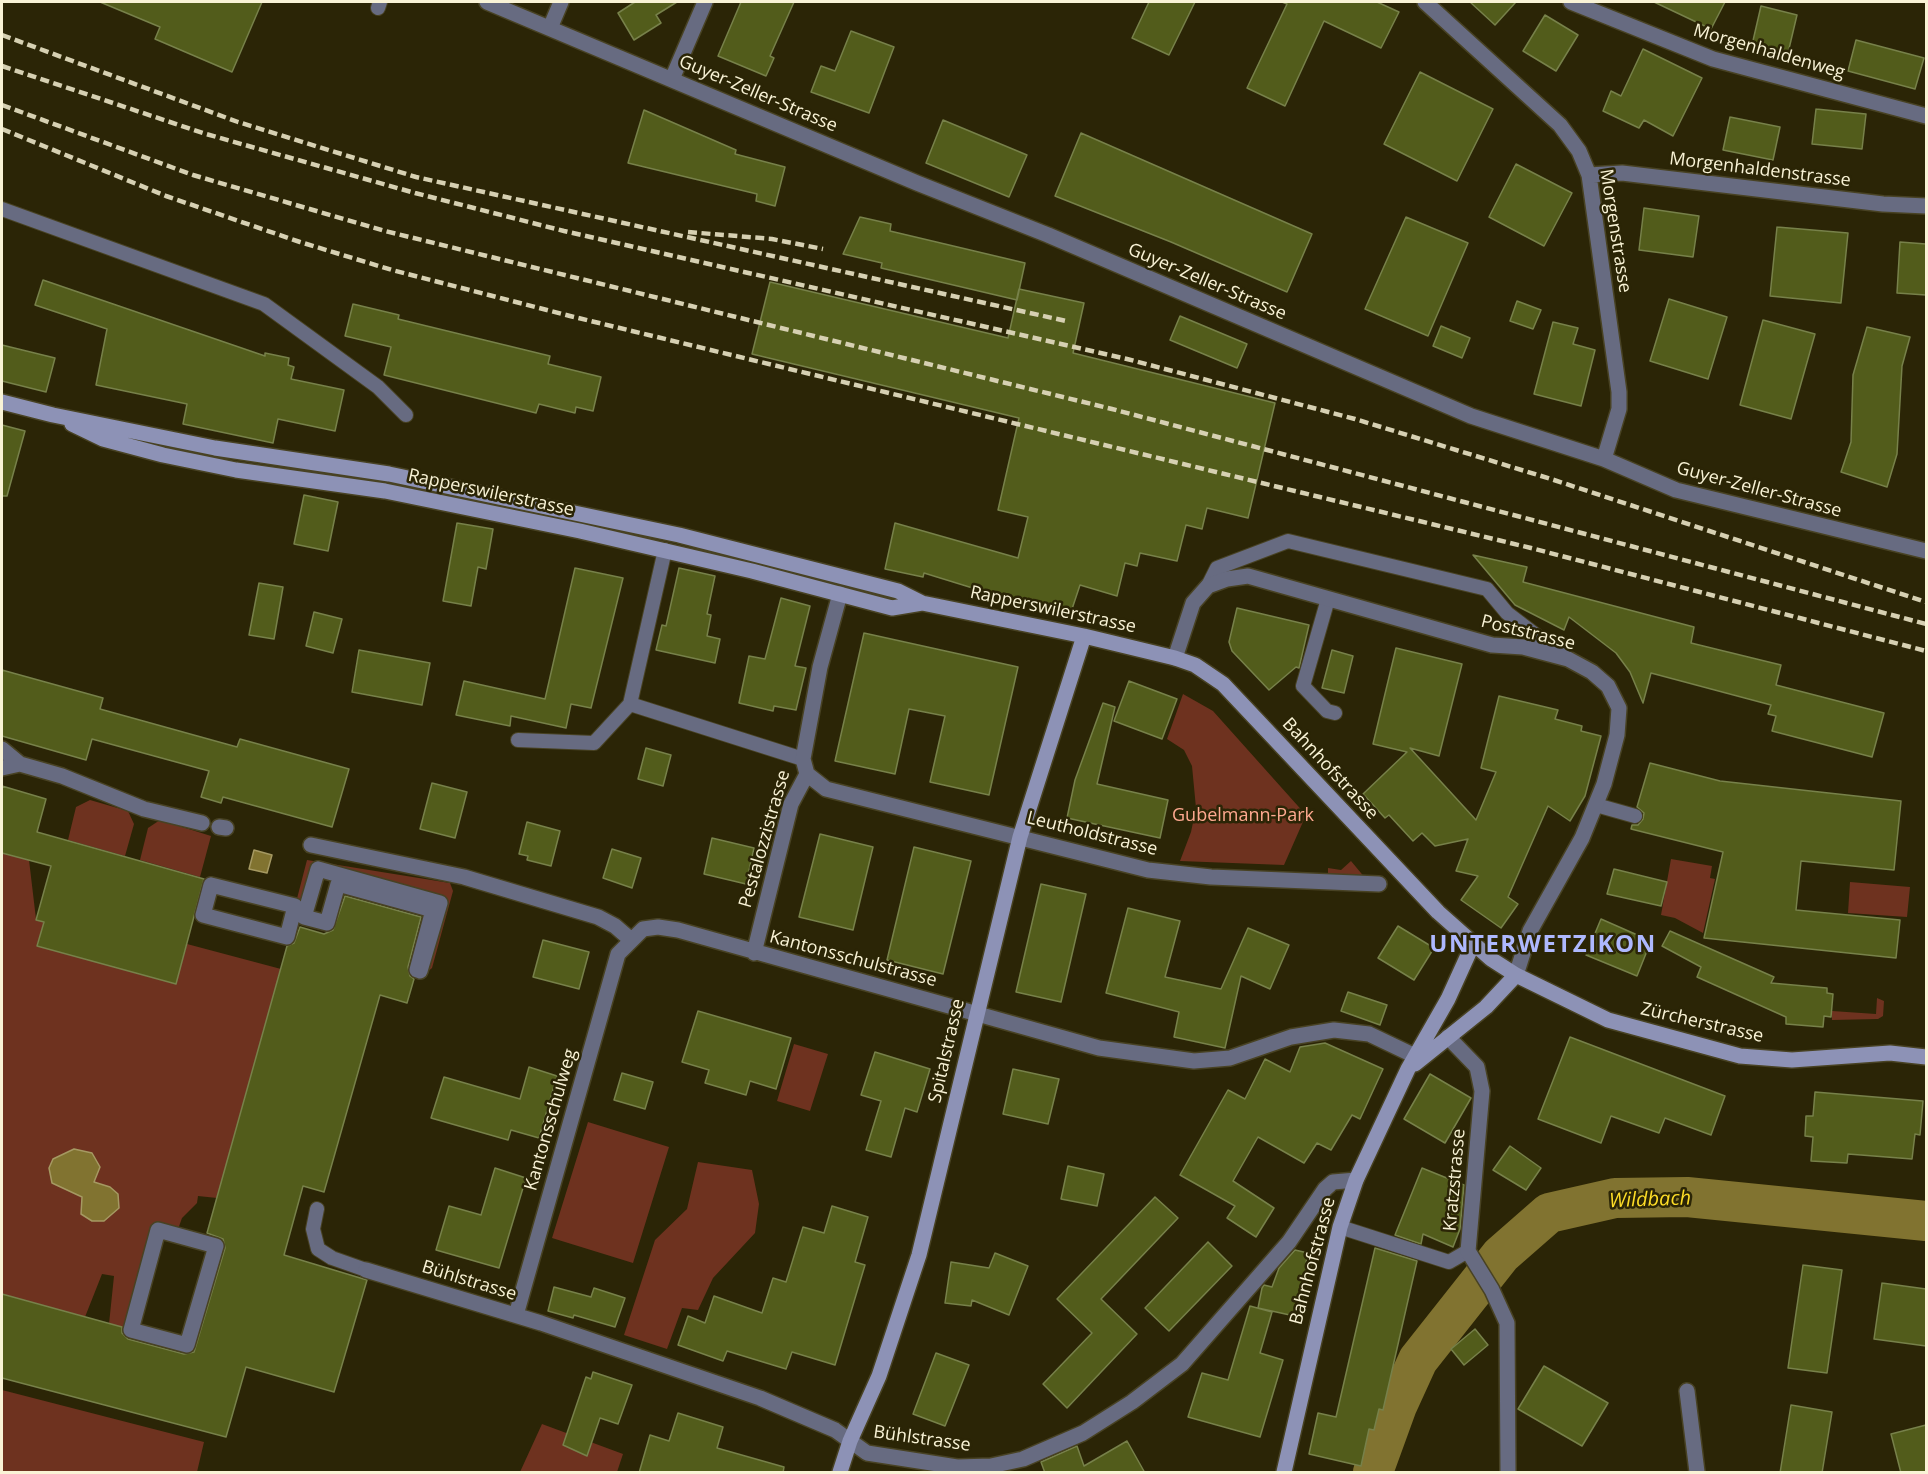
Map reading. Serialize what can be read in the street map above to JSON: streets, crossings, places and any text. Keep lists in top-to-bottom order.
{
  "streets": {
    "main road": [
      "Rapperswilerstrasse",
      "Bahnhofstrasse",
      "Zürcherstrasse",
      "Spitalstrasse"
    ],
    "street": [
      "Morgenhaldenweg",
      "Guyer-Zeller-Strasse",
      "Morgenhaldenstrasse",
      "Morgenstrasse",
      "Poststrasse",
      "Leutholdstrasse",
      "Pestalozzistrasse",
      "Kantonsschulstrasse",
      "Kantonsschulweg",
      "Kratzstrasse",
      "Bühlstrasse"
    ]
  },
  "crossings": [
    ["Guyer-Zeller-Strasse", "Morgenstrasse"],
    ["Morgenhaldenstrasse", "Morgenstrasse"],
    ["Rapperswilerstrasse", "Bahnhofstrasse"],
    ["Rapperswilerstrasse", "Pestalozzistrasse"],
    ["Rapperswilerstrasse", "Spitalstrasse"],
    ["Poststrasse", "Bahnhofstrasse"],
    ["Poststrasse", "Zürcherstrasse"],
    ["Bahnhofstrasse", "Kantonsschulstrasse"],
    ["Bahnhofstrasse", "Zürcherstrasse"],
    ["Bahnhofstrasse", "Kratzstrasse"],
    ["Bahnhofstrasse", "Bühlstrasse"],
    ["Leutholdstrasse", "Pestalozzistrasse"],
    ["Leutholdstrasse", "Spitalstrasse"],
    ["Pestalozzistrasse", "Kantonsschulstrasse"],
    ["Kantonsschulstrasse", "Spitalstrasse"],
    ["Kantonsschulstrasse", "Kantonsschulweg"],
    ["Spitalstrasse", "Bühlstrasse"],
    ["Kantonsschulweg", "Bühlstrasse"]
  ],
  "districts": ["UNTERWETZIKON"],
  "water": ["Wildbach"],
  "parks": ["Gubelmann-Park"]
}
